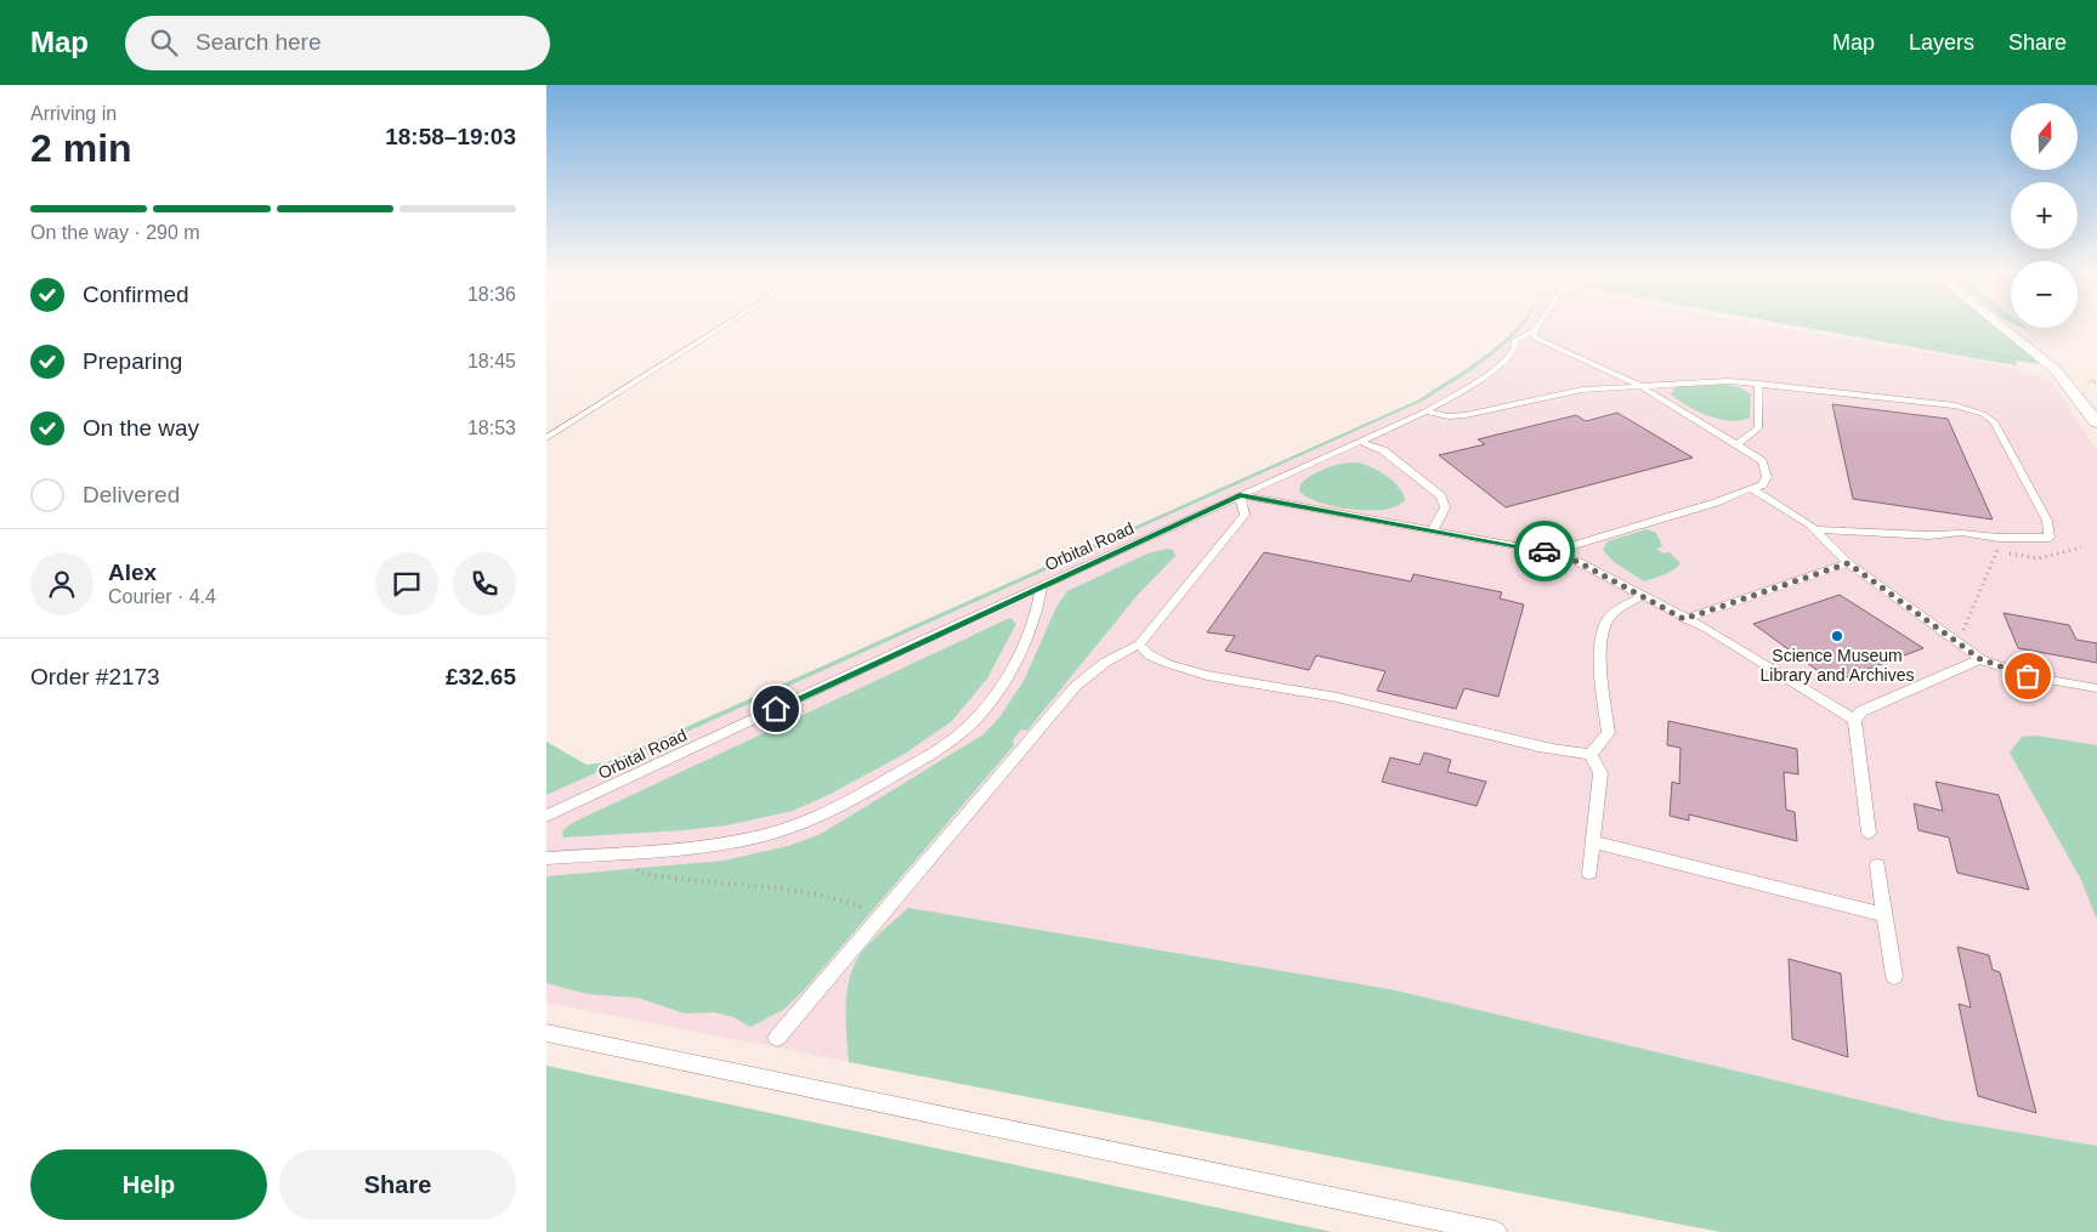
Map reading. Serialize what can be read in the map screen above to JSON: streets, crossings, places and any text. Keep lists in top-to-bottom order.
{
  "streets": {
    "lane": ["Orbital Road"]
  },
  "places": ["Science Museum Library and Archives"],
  "north": "top",
  "page": {
    "header": "Map",
    "search": "Search here",
    "nav": ["Map", "Layers", "Share"],
    "heading": ["2 min", "Arriving in", "18:58–19:03"],
    "panel": [
      "Alex",
      "Courier · 4.4",
      "Order #2173",
      "£32.65"
    ],
    "map_buttons": ["+", "−"],
    "bar": "On the way · 290 m",
    "list": [
      ["Confirmed", "18:36"],
      ["Preparing", "18:45"],
      ["On the way", "18:53"],
      "Delivered"
    ],
    "buttons": ["Help", "Share"]
  }
}
